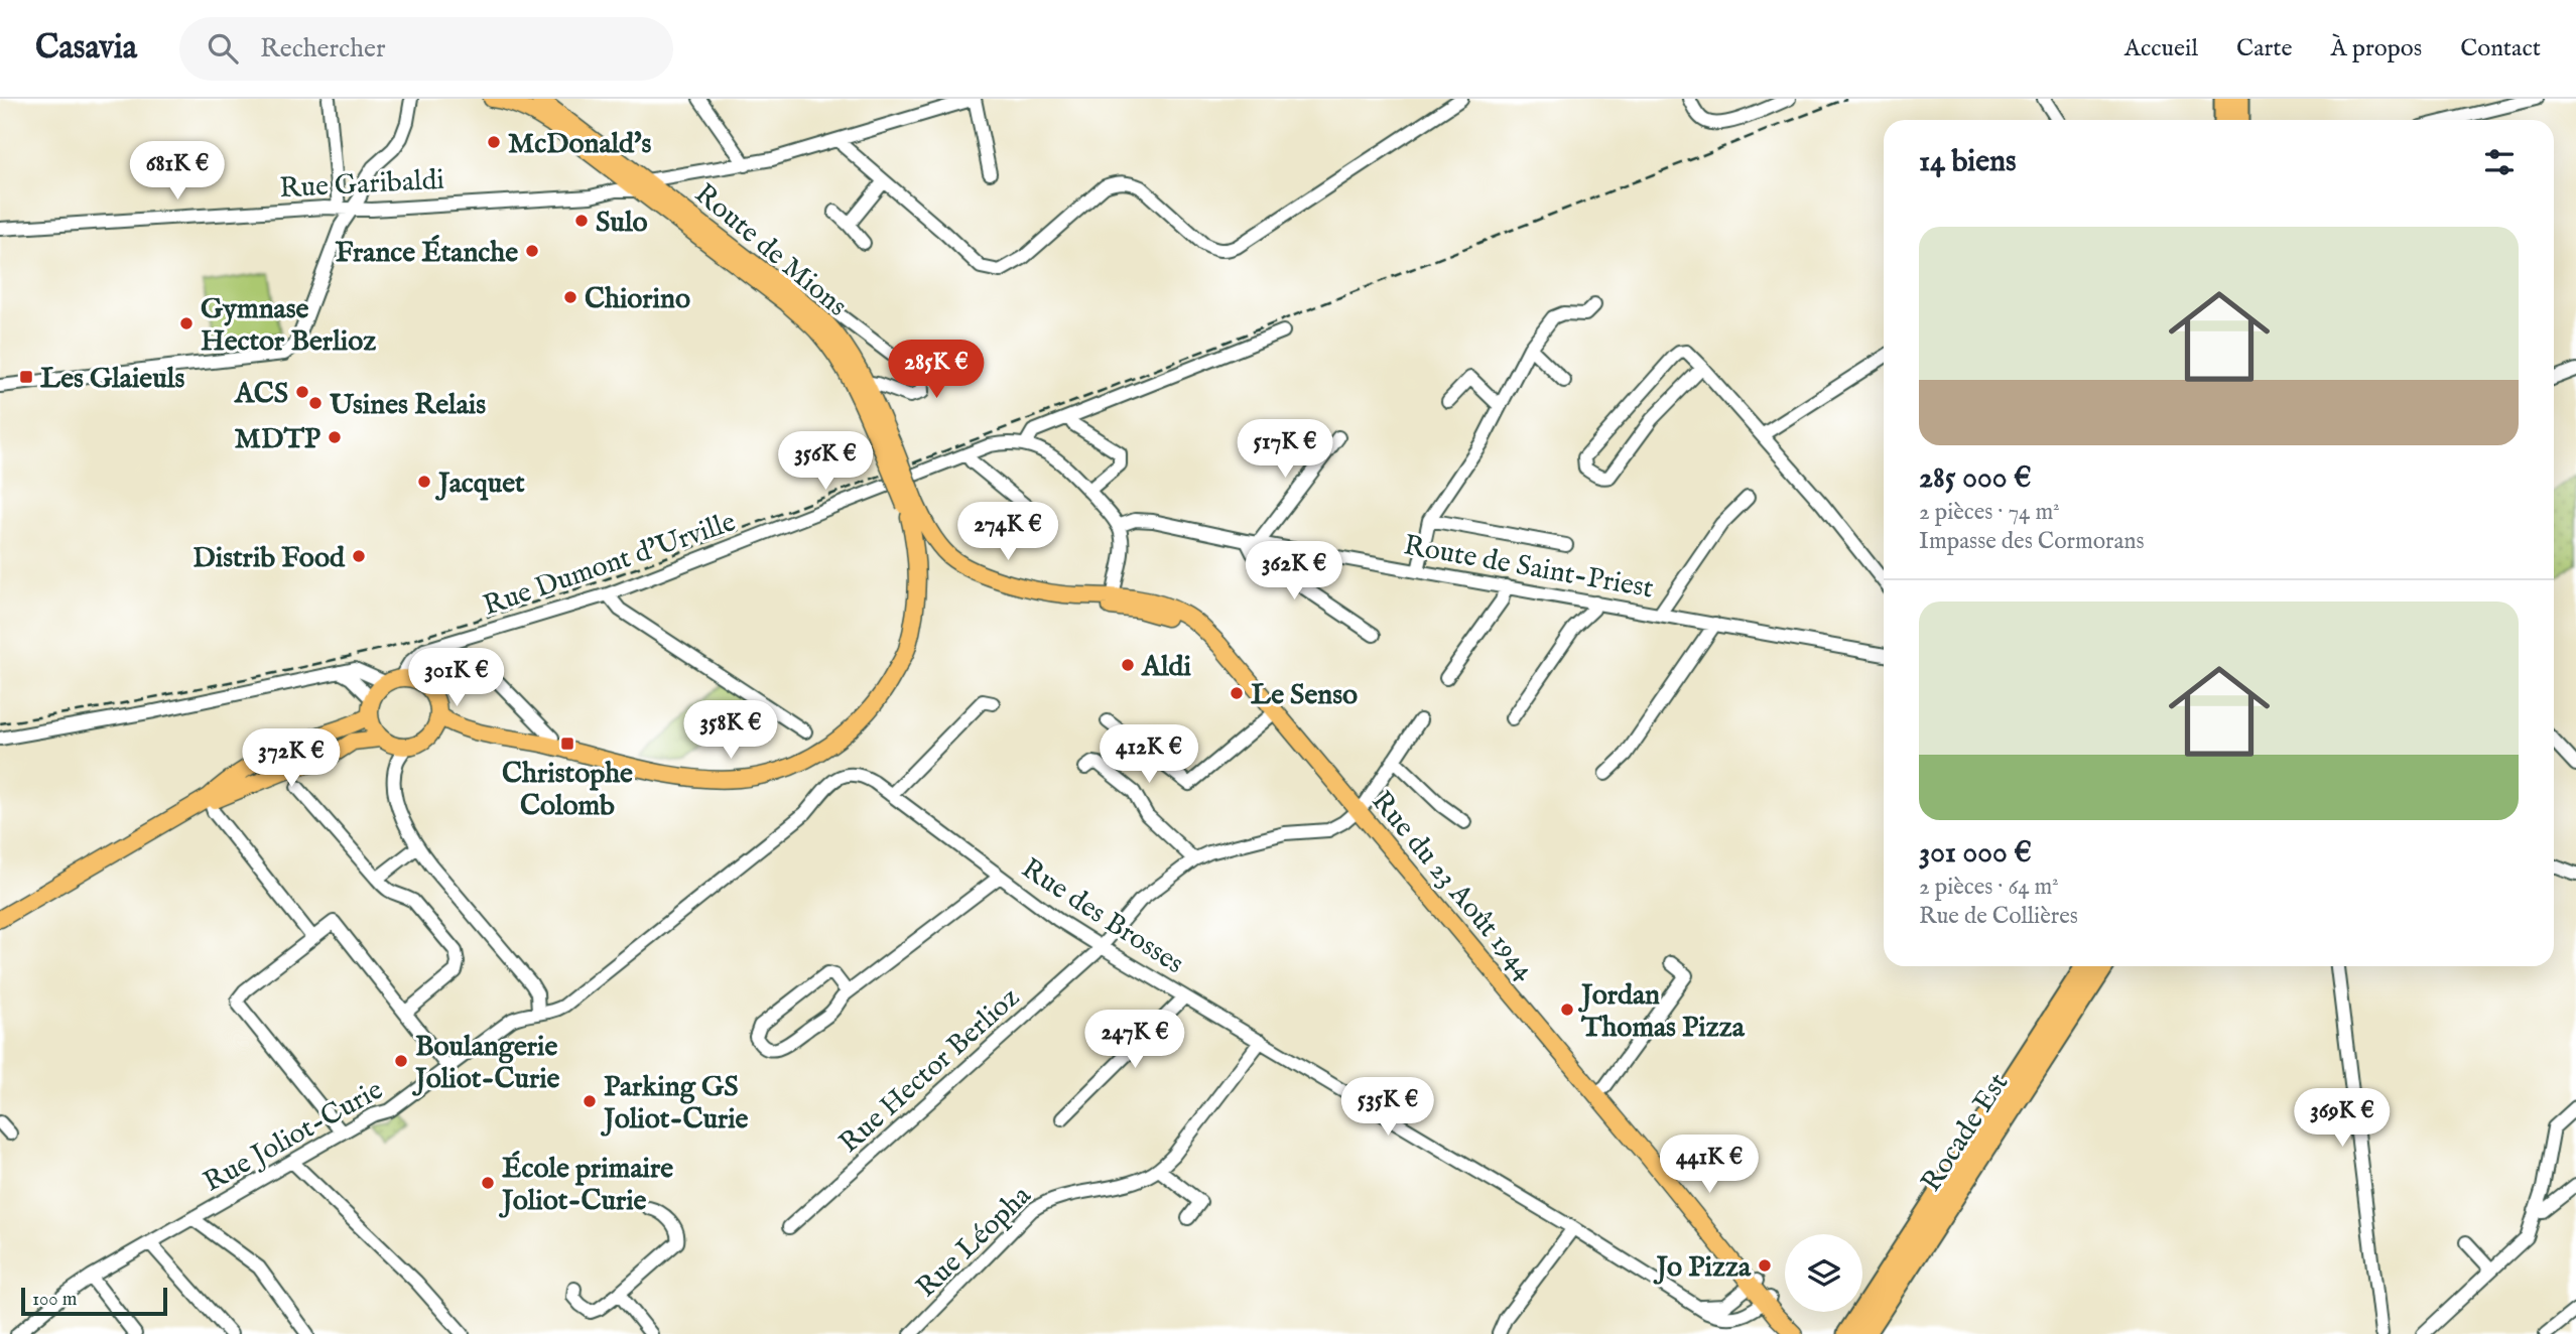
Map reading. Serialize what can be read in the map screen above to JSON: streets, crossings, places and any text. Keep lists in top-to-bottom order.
{
  "streets": {
    "highway": ["Rocade Est"],
    "main road": ["Route de Mions", "Rue du 23 Août 1944"],
    "street": [
      "Rue Garibaldi",
      "Rue Dumont d'Urville",
      "Route de Saint-Priest",
      "Rue des Brosses",
      "Rue Hector Berlioz",
      "Rue Joliot-Curie",
      "Rue Léopha"
    ]
  },
  "crossings": [
    ["Rue Garibaldi", "Route de Mions"],
    ["Route de Mions", "Rue du 23 Août 1944"],
    ["Rue du 23 Août 1944", "Rue des Brosses"],
    ["Rue du 23 Août 1944", "Rue Hector Berlioz"],
    ["Rue des Brosses", "Rue Hector Berlioz"],
    ["Rue des Brosses", "Rue Joliot-Curie"],
    ["Rue des Brosses", "Rue Léopha"]
  ],
  "places": {
    "other": [
      "McDonald's",
      "Sulo",
      "France Étanche",
      "Chiorino",
      "Gymnase Hector Berlioz",
      "ACS",
      "Usines Relais",
      "MDTP",
      "Jacquet",
      "Distrib Food",
      "Aldi",
      "Le Senso",
      "Jordan Thomas Pizza",
      "Boulangerie Joliot-Curie",
      "Parking GS Joliot-Curie",
      "École primaire Joliot-Curie",
      "Jo Pizza"
    ],
    "transit": ["Les Glaieuls", "Christophe Colomb"]
  },
  "scale_bar": "100 m",
  "page": {
    "header": "Casavia",
    "search": "Rechercher",
    "nav": [
      "Accueil",
      "Carte",
      "À propos",
      "Contact"
    ],
    "heading": "14 biens",
    "price": [
      "681K €",
      "285K €",
      "517K €",
      "356K €",
      "274K €",
      "362K €",
      "301K €",
      "358K €",
      "412K €",
      "372K €",
      "247K €",
      "535K €",
      "369K €",
      "441K €"
    ],
    "list": [
      {
        "name": "285 000 €",
        "note": "2 pièces · 74 m² · Impasse des Cormorans"
      },
      {
        "name": "301 000 €",
        "note": "2 pièces · 64 m² · Rue de Collières"
      }
    ],
    "scale": "100 m"
  }
}
